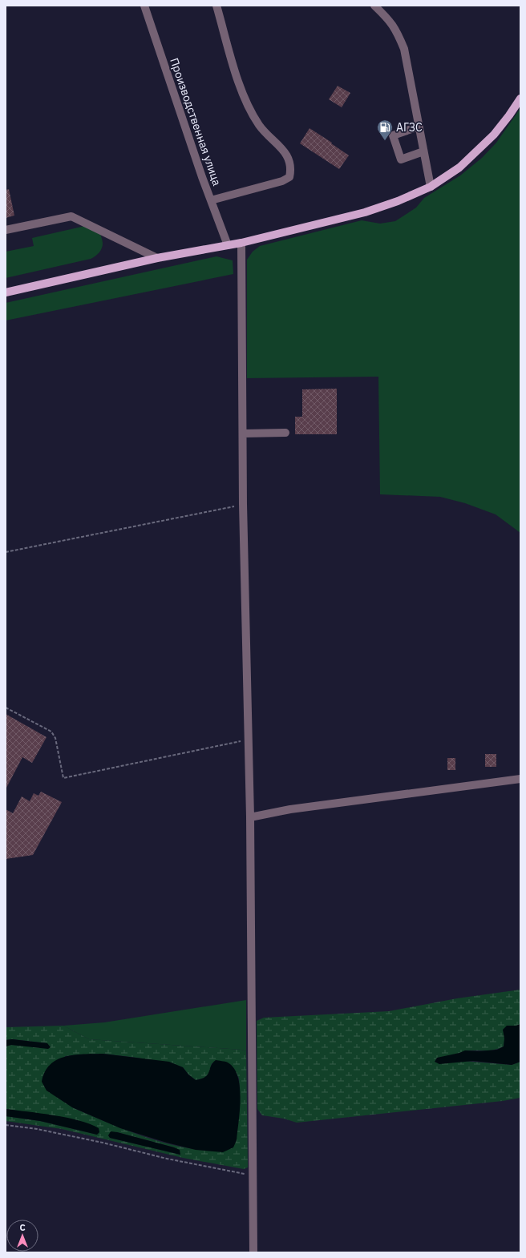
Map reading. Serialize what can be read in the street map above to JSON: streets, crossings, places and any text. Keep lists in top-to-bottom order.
{
  "streets": {
    "street": ["Производственная улица"]
  },
  "places": {
    "fuel station": ["АГЗС"]
  },
  "north": "top"
}
